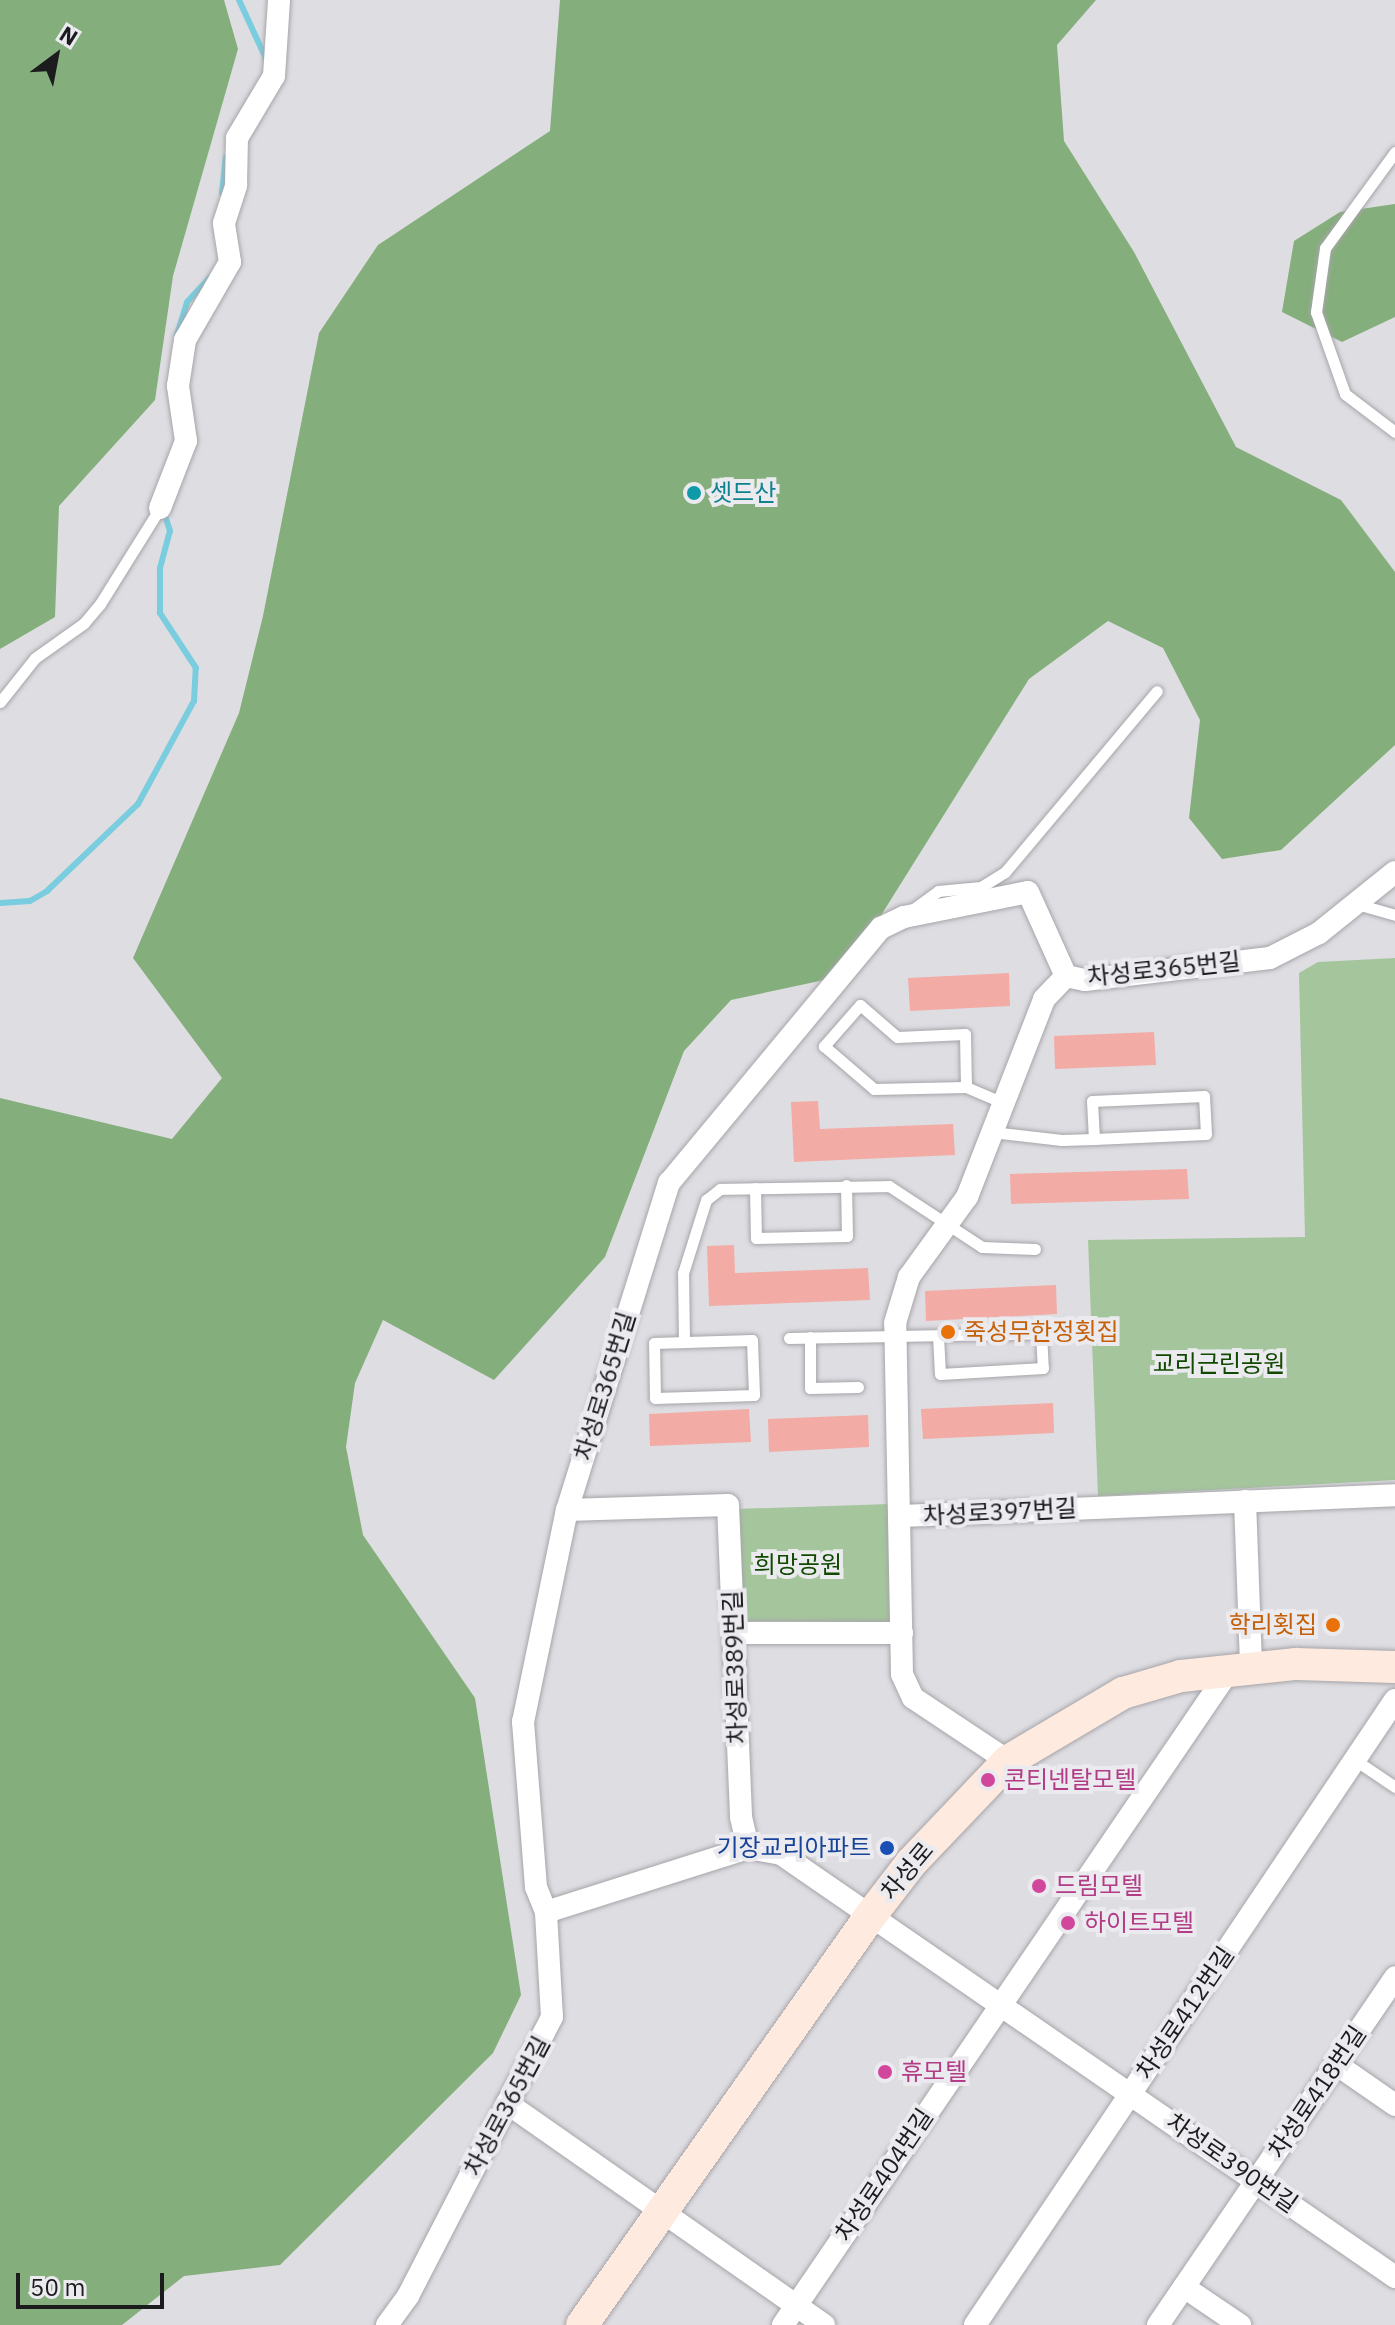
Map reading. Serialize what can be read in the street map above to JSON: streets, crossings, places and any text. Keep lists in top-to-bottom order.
{
  "streets": {
    "main road": ["차성로"],
    "street": [
      "차성로365번길",
      "차성로397번길",
      "차성로389번길",
      "차성로412번길",
      "차성로418번길",
      "차성로390번길",
      "차성로404번길"
    ]
  },
  "crossings": [
    ["차성로365번길", "차성로389번길"],
    ["차성로397번길", "차성로"],
    ["차성로", "차성로390번길"],
    ["차성로", "차성로404번길"],
    ["차성로412번길", "차성로390번길"],
    ["차성로418번길", "차성로390번길"],
    ["차성로390번길", "차성로404번길"]
  ],
  "parks": ["교리근린공원", "희망공원"],
  "places": [
    "셋드산",
    "죽성무한정횟집",
    "학리횟집",
    "콘티넨탈모텔",
    "기장교리아파트",
    "드림모텔",
    "하이트모텔",
    "휴모텔"
  ],
  "scale_bar": "50 m",
  "north": "top right"
}
